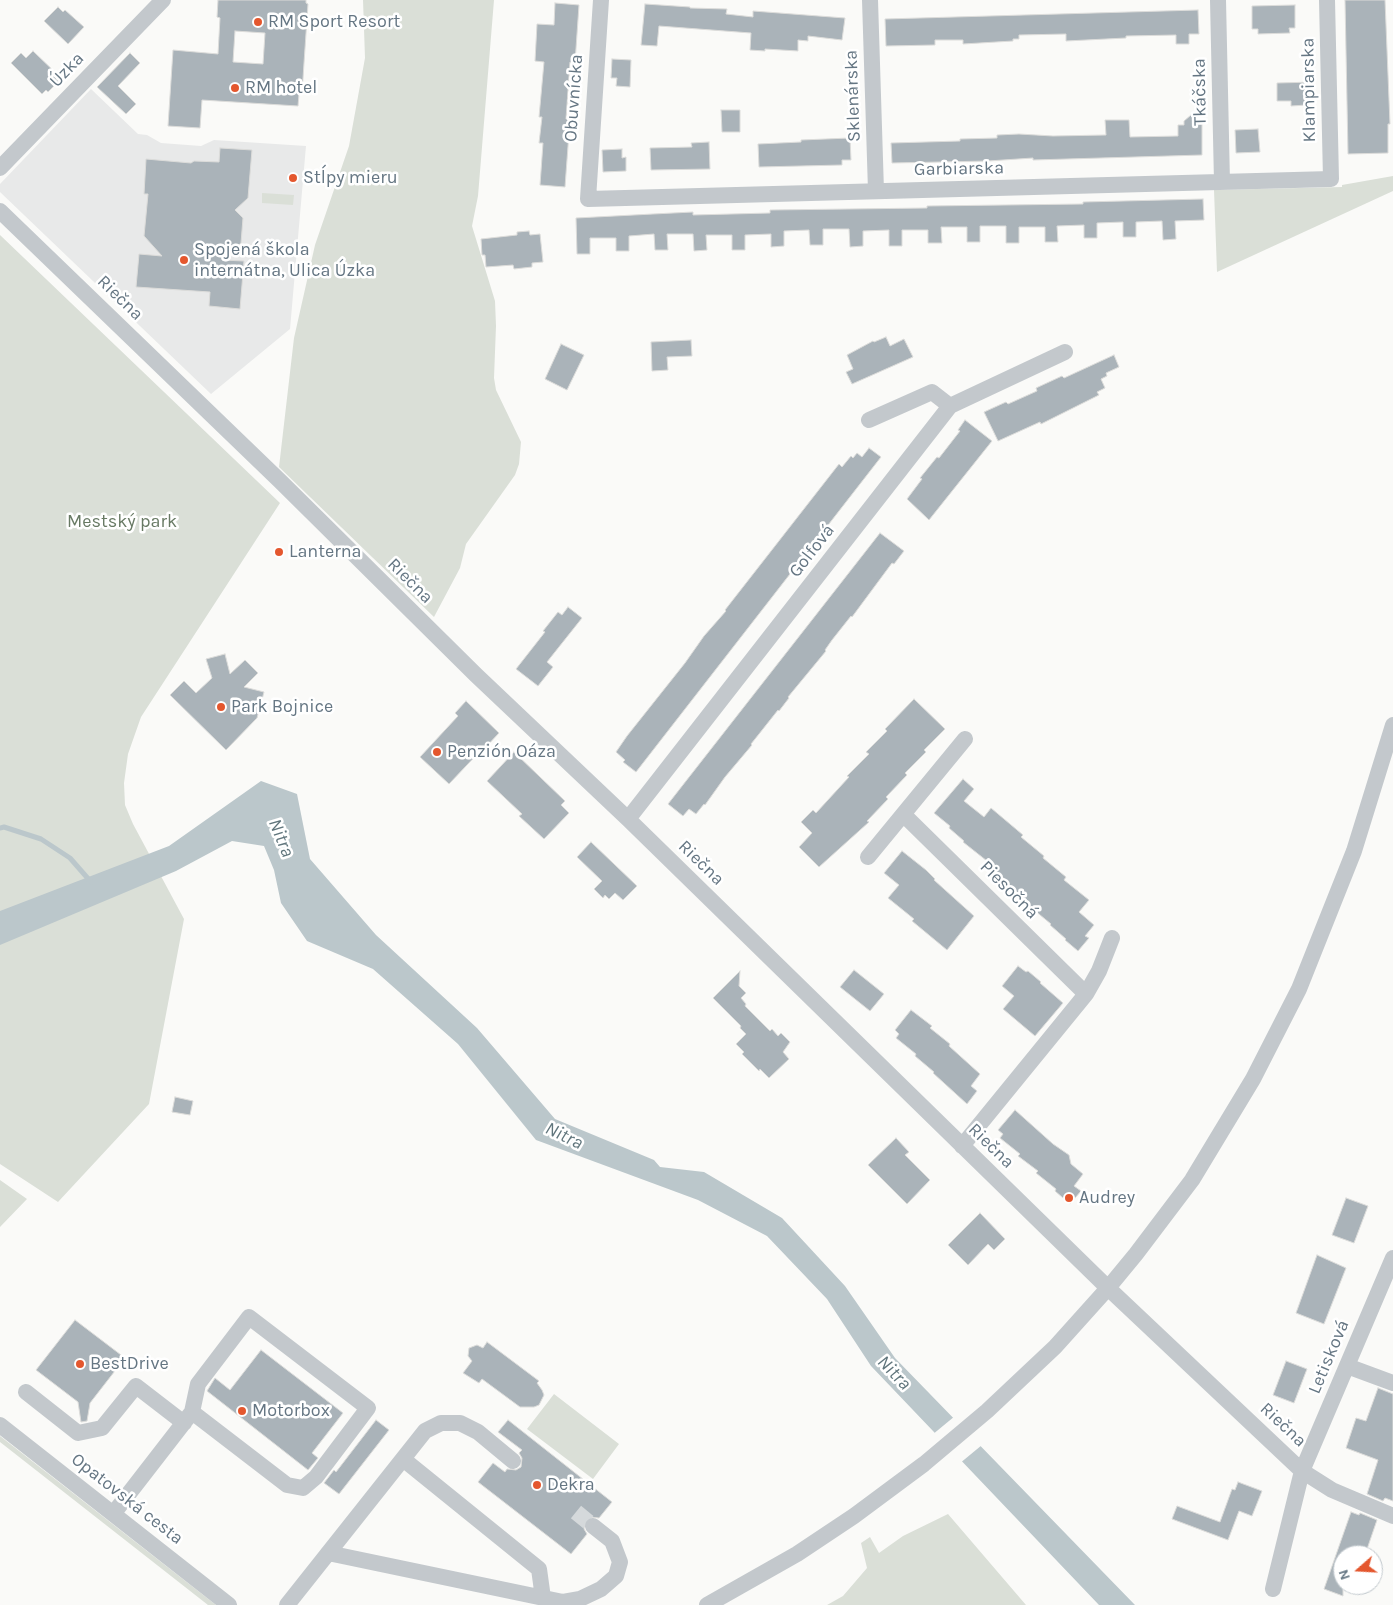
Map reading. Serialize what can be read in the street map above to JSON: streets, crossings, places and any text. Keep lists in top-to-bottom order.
{
  "streets": {
    "street": [
      "Úzka",
      "Klampiarska",
      "Tkáčska",
      "Sklenárska",
      "Obuvnícka",
      "Garbiarska",
      "Riečna",
      "Golfová",
      "Piesočná",
      "Letisková",
      "Opatovská cesta"
    ]
  },
  "crossings": [
    ["Klampiarska", "Garbiarska"],
    ["Tkáčska", "Garbiarska"],
    ["Sklenárska", "Garbiarska"],
    ["Obuvnícka", "Garbiarska"],
    ["Riečna", "Golfová"],
    ["Riečna", "Letisková"]
  ],
  "water": ["Nitra"],
  "parks": ["Mestský park"],
  "places": [
    "RM Sport Resort",
    "RM hotel",
    "Stĺpy mieru",
    "Spojená škola internátna, Ulica Úzka",
    "Lanterna",
    "Park Bojnice",
    "Penzión Oáza",
    "Audrey",
    "BestDrive",
    "Motorbox",
    "Dekra"
  ],
  "north": "left"
}
